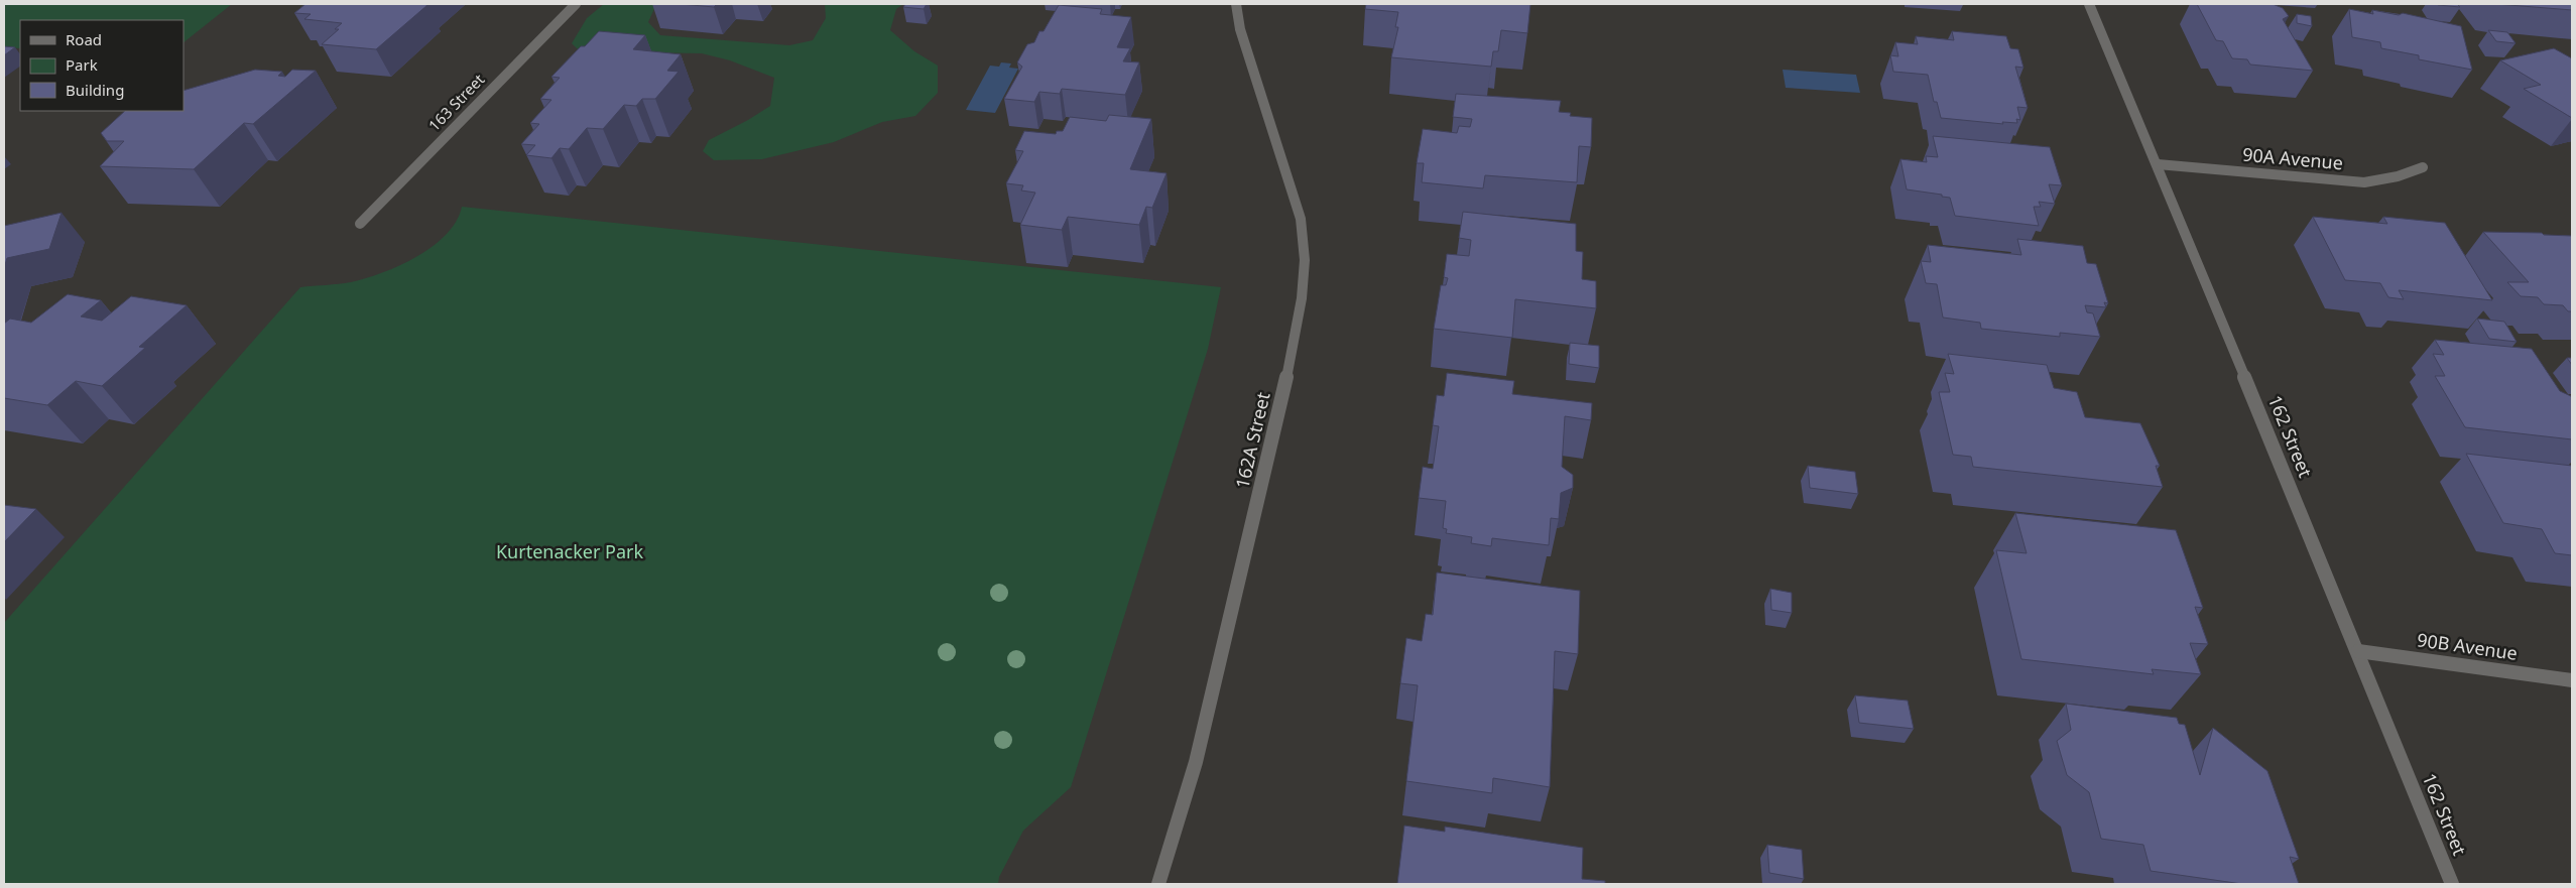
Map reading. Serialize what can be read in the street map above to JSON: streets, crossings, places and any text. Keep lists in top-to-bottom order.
{
  "streets": {
    "street": [
      "163 Street",
      "90A Avenue",
      "162 Street",
      "162A Street",
      "90B Avenue"
    ]
  },
  "crossings": [
    ["90A Avenue", "162 Street"],
    ["162 Street", "90B Avenue"]
  ],
  "parks": ["Kurtenacker Park"],
  "legend": ["Road", "Park", "Building"]
}
